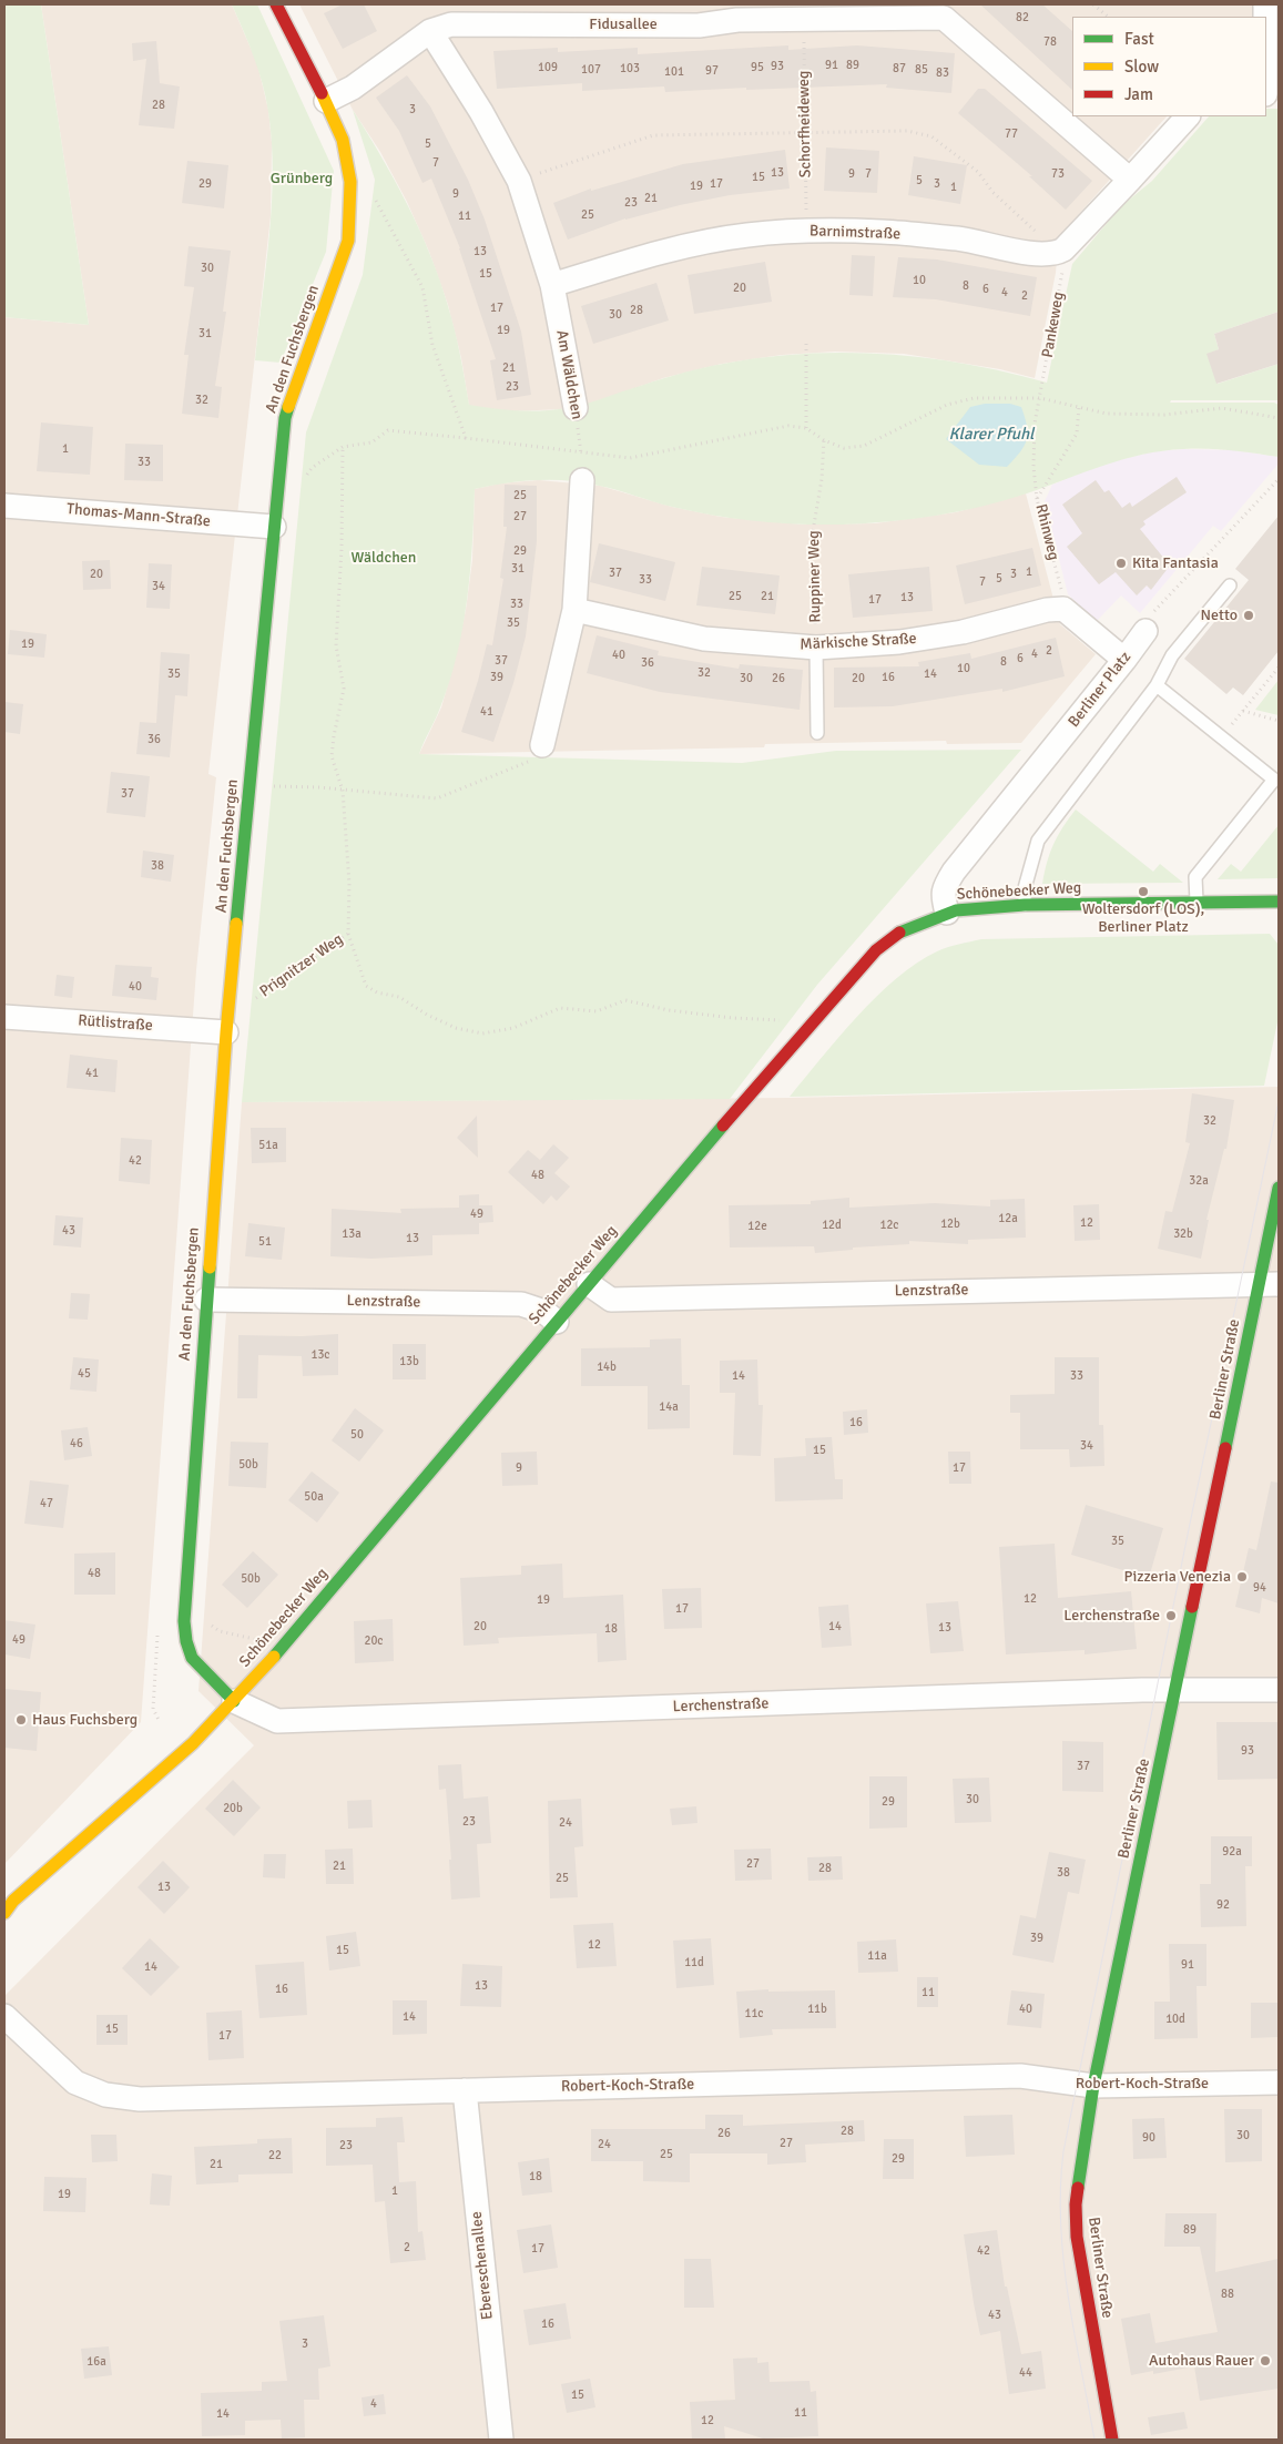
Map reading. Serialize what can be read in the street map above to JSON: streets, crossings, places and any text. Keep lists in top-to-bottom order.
{
  "streets": {
    "street": [
      "Fidusallee",
      "Barnimstraße",
      "An den Fuchsbergen",
      "Am Wäldchen",
      "Thomas-Mann-Straße",
      "Märkische Straße",
      "Berliner Platz",
      "Schönebecker Weg",
      "Rütlistraße",
      "Lenzstraße",
      "Berliner Straße",
      "Lerchenstraße",
      "Robert-Koch-Straße",
      "Ebereschenallee"
    ],
    "path": [
      "Schorfheideweg",
      "Pankeweg",
      "Rhinweg",
      "Ruppiner Weg",
      "Prignitzer Weg"
    ]
  },
  "crossings": [
    ["Fidusallee", "Schorfheideweg"],
    ["Fidusallee", "An den Fuchsbergen"],
    ["Fidusallee", "Am Wäldchen"],
    ["Schorfheideweg", "Barnimstraße"],
    ["Barnimstraße", "Pankeweg"],
    ["Barnimstraße", "Am Wäldchen"],
    ["Pankeweg", "Rhinweg"],
    ["An den Fuchsbergen", "Thomas-Mann-Straße"],
    ["An den Fuchsbergen", "Schönebecker Weg"],
    ["An den Fuchsbergen", "Rütlistraße"],
    ["An den Fuchsbergen", "Lenzstraße"],
    ["An den Fuchsbergen", "Lerchenstraße"],
    ["Rhinweg", "Märkische Straße"],
    ["Ruppiner Weg", "Märkische Straße"],
    ["Berliner Platz", "Schönebecker Weg"],
    ["Schönebecker Weg", "Lenzstraße"],
    ["Schönebecker Weg", "Lerchenstraße"],
    ["Lenzstraße", "Berliner Straße"],
    ["Berliner Straße", "Lerchenstraße"],
    ["Berliner Straße", "Robert-Koch-Straße"],
    ["Robert-Koch-Straße", "Ebereschenallee"]
  ],
  "water": ["Klarer Pfuhl"],
  "parks": ["Grünberg", "Wäldchen"],
  "places": [
    "Kita Fantasia",
    "Netto",
    "Woltersdorf (LOS), Berliner Platz",
    "Pizzeria Venezia",
    "Lerchenstraße",
    "Haus Fuchsberg",
    "Autohaus Rauer"
  ],
  "house_numbers": [
    "82",
    "78",
    "91",
    "89",
    "93",
    "109",
    "95",
    "103",
    "87",
    "107",
    "85",
    "97",
    "101",
    "83",
    "28",
    "3",
    "77",
    "5",
    "7",
    "13",
    "9",
    "7",
    "73",
    "15",
    "5",
    "29",
    "17",
    "3",
    "19",
    "1",
    "9",
    "21",
    "23",
    "25",
    "11",
    "13",
    "30",
    "15",
    "10",
    "8",
    "20",
    "6",
    "4",
    "2",
    "17",
    "28",
    "30",
    "19",
    "31",
    "21",
    "23",
    "32",
    "1",
    "33",
    "25",
    "27",
    "29",
    "31",
    "1",
    "37",
    "20",
    "3",
    "5",
    "33",
    "7",
    "34",
    "25",
    "21",
    "13",
    "17",
    "33",
    "35",
    "19",
    "2",
    "4",
    "40",
    "6",
    "37",
    "8",
    "36",
    "10",
    "32",
    "35",
    "14",
    "39",
    "16",
    "30",
    "26",
    "20",
    "41",
    "36",
    "37",
    "38",
    "40",
    "41",
    "32",
    "51a",
    "42",
    "48",
    "32a",
    "49",
    "12a",
    "12",
    "12b",
    "12d",
    "12c",
    "12e",
    "43",
    "13a",
    "32b",
    "13",
    "51",
    "13c",
    "13b",
    "14b",
    "45",
    "14",
    "33",
    "14a",
    "16",
    "50",
    "46",
    "34",
    "15",
    "50b",
    "9",
    "17",
    "50a",
    "47",
    "35",
    "48",
    "50b",
    "94",
    "12",
    "19",
    "17",
    "20",
    "14",
    "13",
    "18",
    "49",
    "20c",
    "93",
    "37",
    "30",
    "29",
    "20b",
    "23",
    "24",
    "92a",
    "27",
    "21",
    "28",
    "38",
    "25",
    "13",
    "92",
    "39",
    "12",
    "15",
    "11a",
    "11d",
    "91",
    "14",
    "13",
    "16",
    "11",
    "11b",
    "40",
    "11c",
    "14",
    "10d",
    "15",
    "17",
    "28",
    "26",
    "30",
    "90",
    "27",
    "24",
    "23",
    "25",
    "22",
    "29",
    "21",
    "18",
    "1",
    "19",
    "89",
    "2",
    "17",
    "42",
    "88",
    "43",
    "16",
    "3",
    "16a",
    "44",
    "15",
    "4",
    "11",
    "14",
    "12"
  ],
  "legend": ["Fast", "Slow", "Jam"]
}
